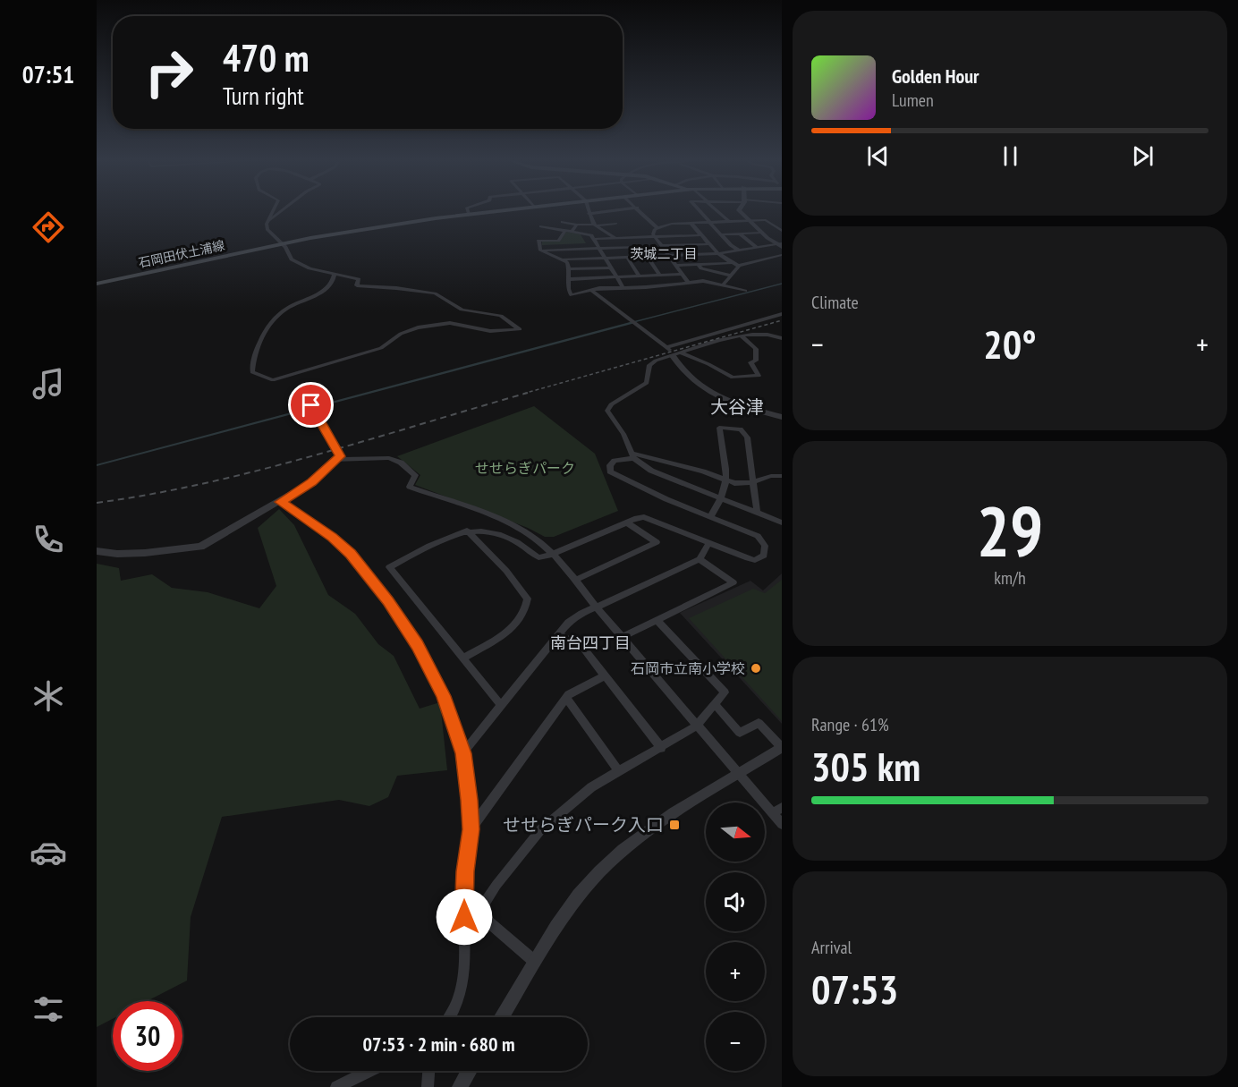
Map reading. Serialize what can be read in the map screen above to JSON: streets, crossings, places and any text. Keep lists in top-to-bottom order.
{
  "streets": {
    "main road": ["石岡田伏土浦線"]
  },
  "districts": ["茨城二丁目", "大谷津", "南台四丁目"],
  "parks": ["せせらぎパーク"],
  "places": {
    "other": ["石岡市立南小学校"],
    "transit": ["せせらぎパーク入口"]
  },
  "north": "right",
  "page": {
    "tabs": "07:51",
    "turn": ["470 m", "Turn right"],
    "song": ["Golden Hour", "Lumen"],
    "tile": [
      "Climate",
      ["29", "km/h"],
      ["Range · 61%", "305 km"],
      ["Arrival", "07:53"]
    ],
    "heat": ["−", "20°", "+"],
    "map_buttons": ["+", "−"],
    "limit": "30",
    "trip": "07:53 · 2 min · 680 m"
  }
}
